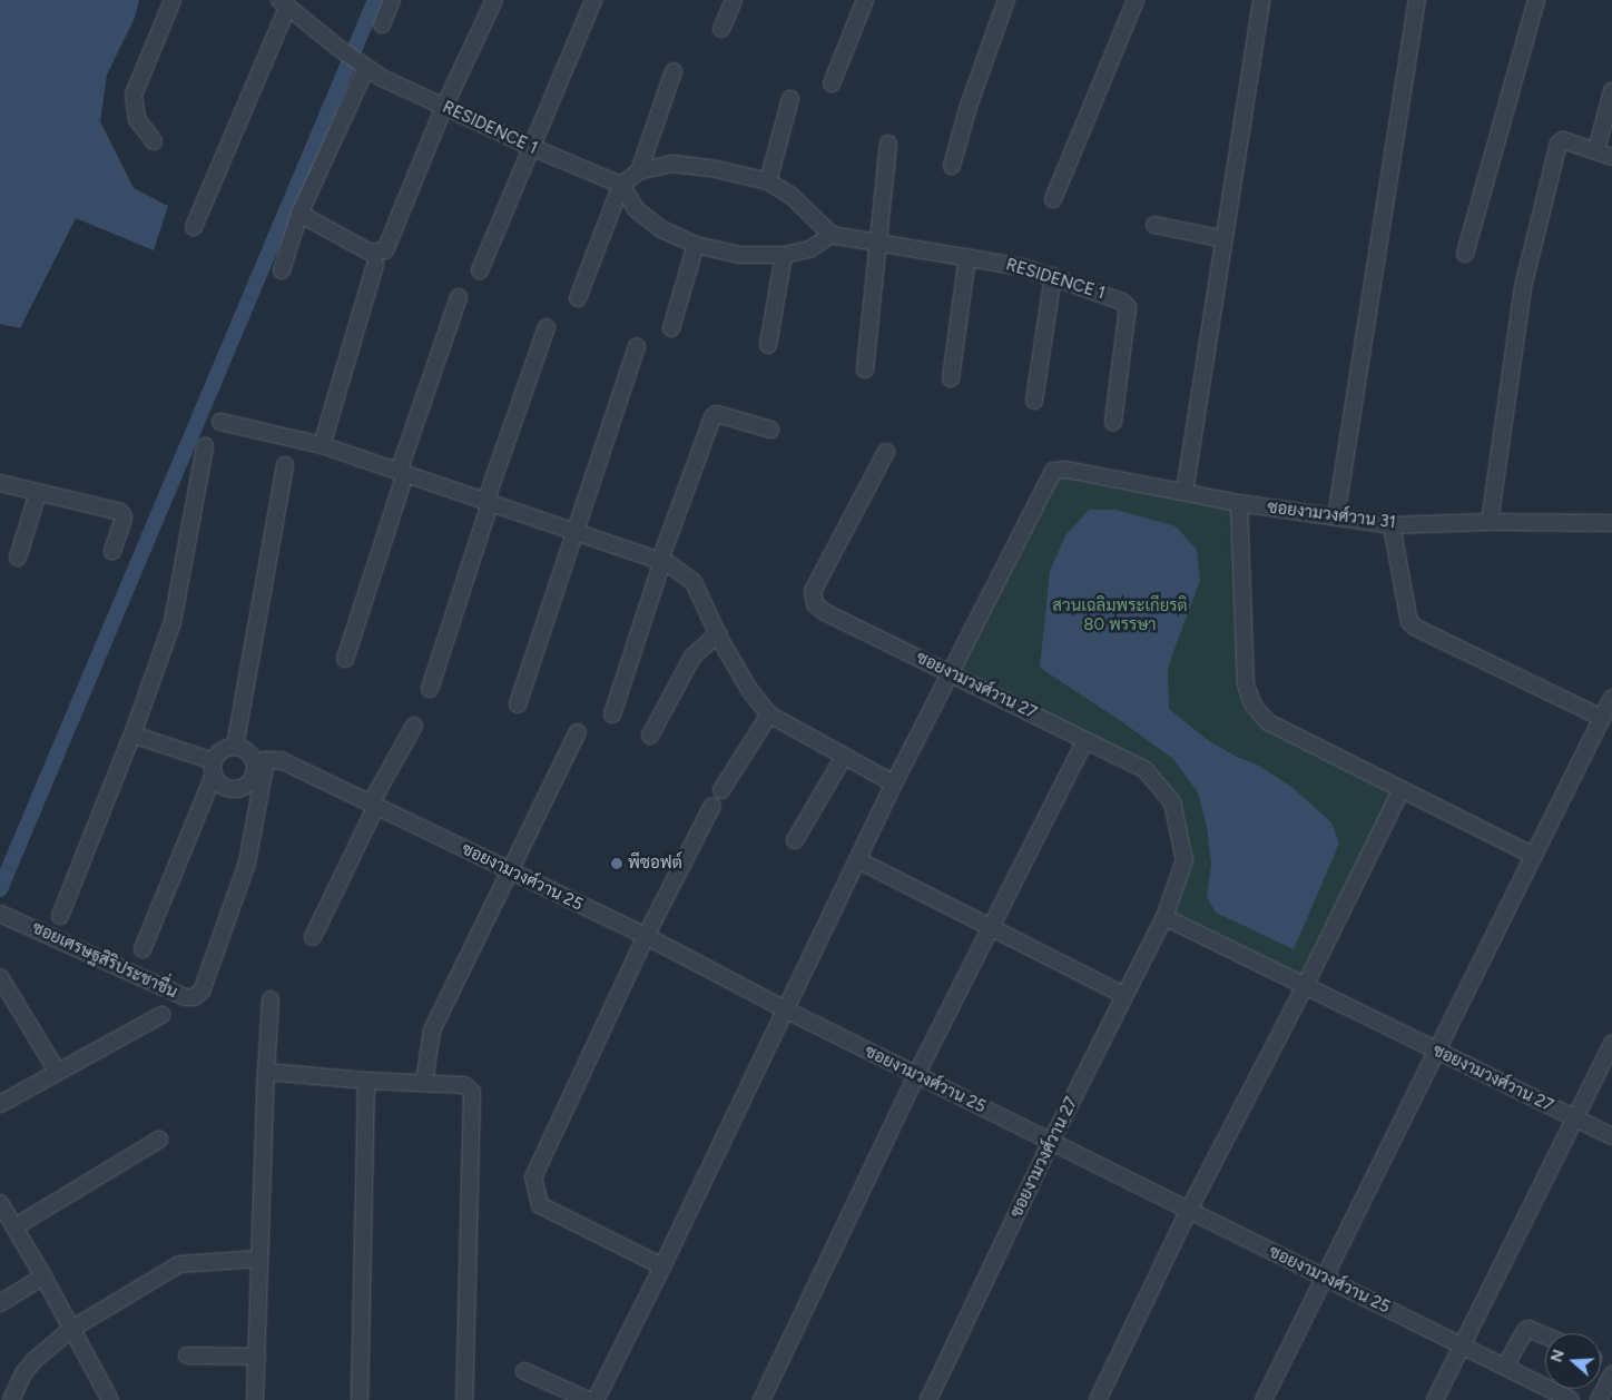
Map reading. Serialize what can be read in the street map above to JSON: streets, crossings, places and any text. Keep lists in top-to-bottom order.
{
  "streets": {
    "street": [
      "RESIDENCE 1",
      "ซอยงามวงศ์วาน 31",
      "ซอยงามวงศ์วาน 27",
      "ซอยงามวงศ์วาน 25",
      "ซอยเศรษฐสิริประชาชื่น"
    ]
  },
  "crossings": [
    ["ซอยงามวงศ์วาน 31", "ซอยงามวงศ์วาน 27"],
    ["ซอยงามวงศ์วาน 27", "ซอยงามวงศ์วาน 25"],
    ["ซอยงามวงศ์วาน 25", "ซอยเศรษฐสิริประชาชื่น"]
  ],
  "parks": ["สวนเฉลิมพระเกียรติ 80 พรรษา"],
  "places": ["พีซอฟต์"],
  "north": "left"
}
